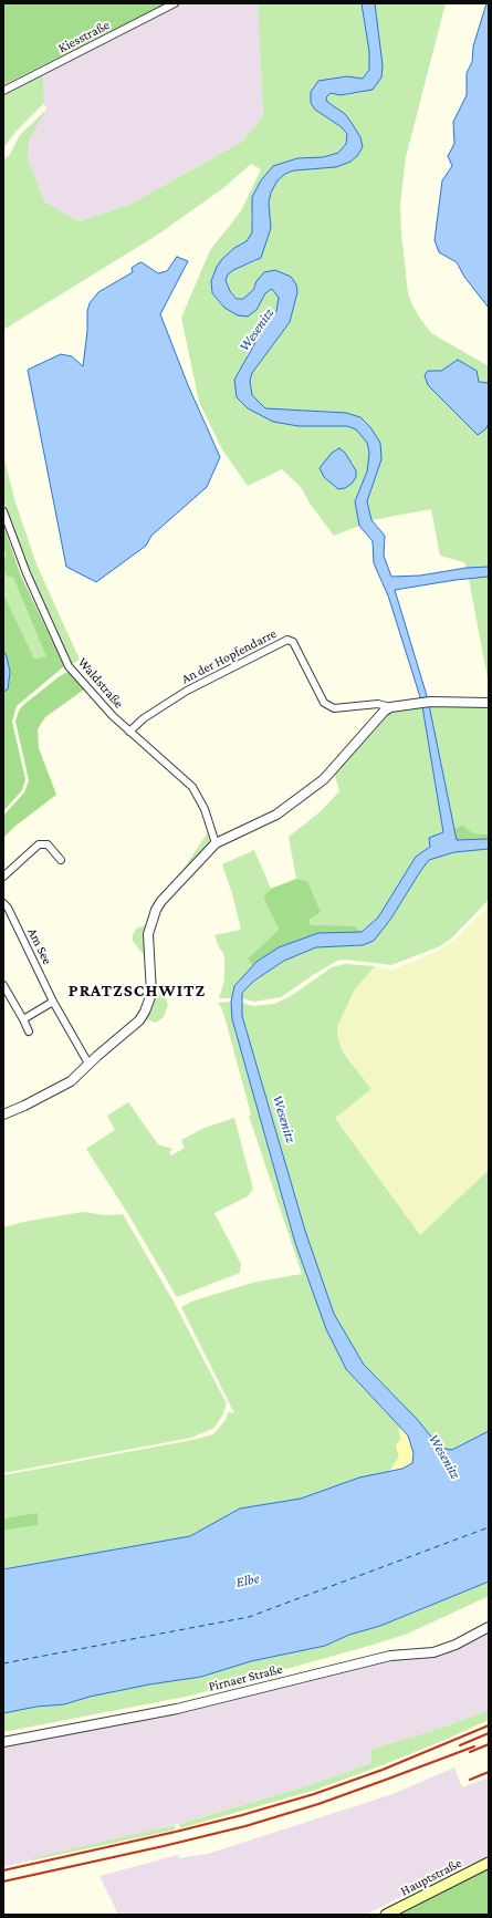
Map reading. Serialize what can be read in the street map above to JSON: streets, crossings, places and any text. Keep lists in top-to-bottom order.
{
  "streets": {
    "main road": ["Hauptstraße"],
    "street": [
      "Kiesstraße",
      "An der Hopfendarre",
      "Waldstraße",
      "Am See",
      "Pirnaer Straße"
    ]
  },
  "crossings": [
    ["An der Hopfendarre", "Waldstraße"]
  ],
  "districts": ["PRATZSCHWITZ"],
  "water": ["Wesenitz", "Elbe"]
}
